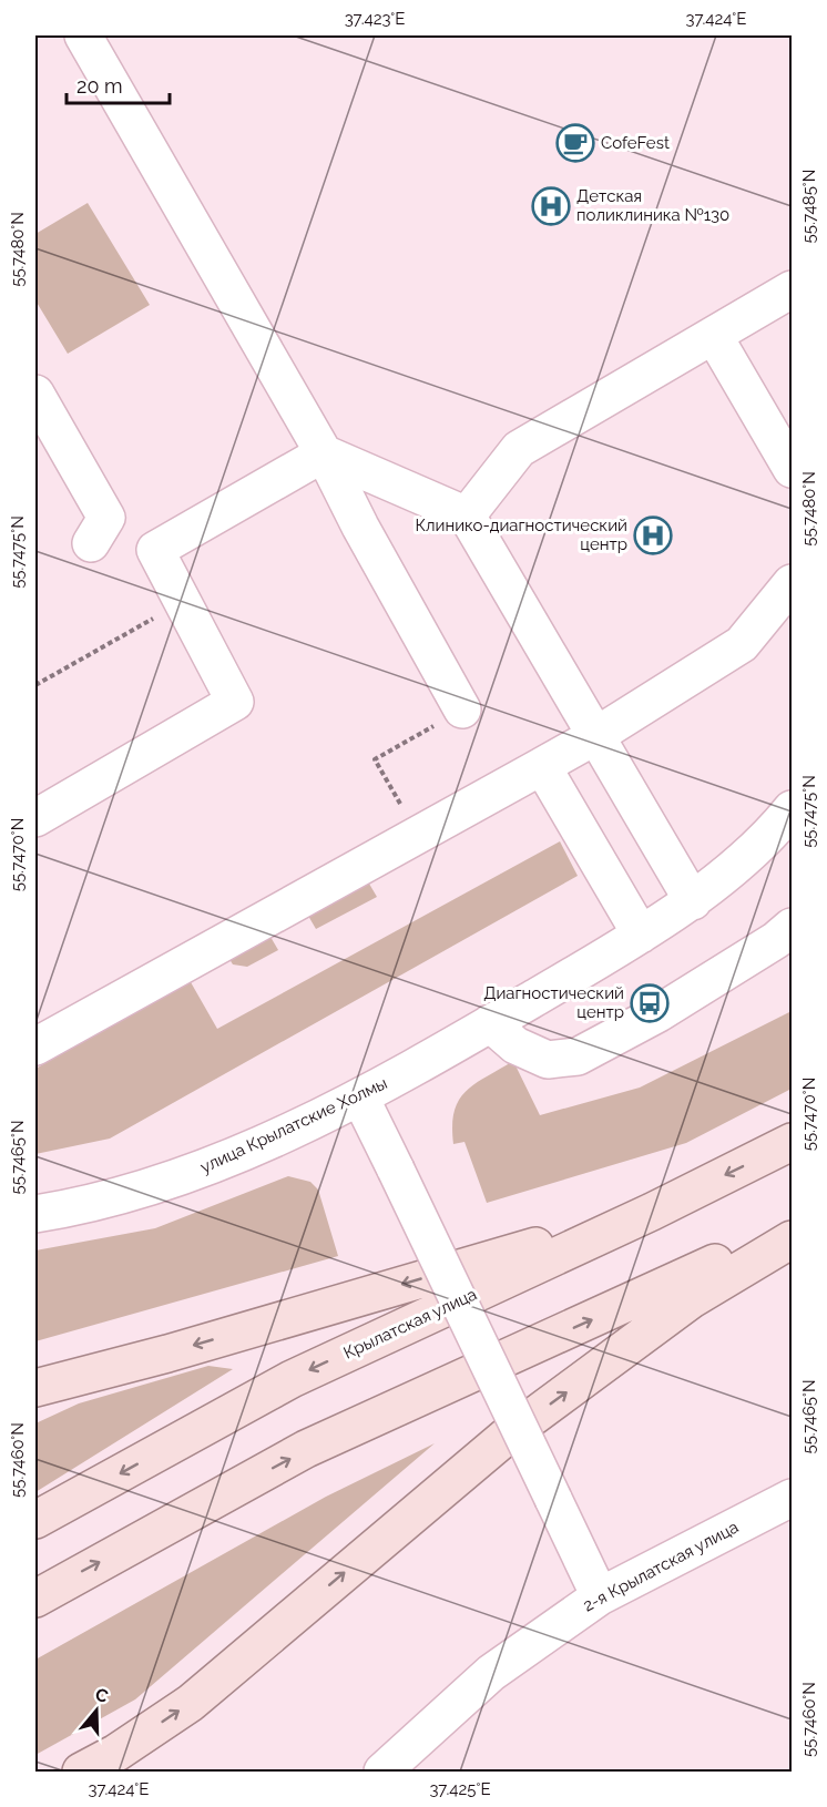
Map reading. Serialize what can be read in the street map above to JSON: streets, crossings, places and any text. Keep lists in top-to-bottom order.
{
  "streets": {
    "main road": ["Крылатская улица"],
    "street": ["улица Крылатские Холмы", "2-я Крылатская улица"]
  },
  "places": {
    "cafe": ["CofeFest"],
    "hospital": ["Детская поликлиника №130", "Клинико-диагностический центр"],
    "bus stop": ["Диагностический центр"]
  },
  "scale_bar": "20 m",
  "north": "top",
  "coordinates": [
    "37.423°E",
    "37.424°E",
    "55.7485°N",
    "55.7480°N",
    "55.7475°N",
    "55.7470°N",
    "55.7465°N",
    "55.7460°N",
    "37.425°E"
  ]
}
